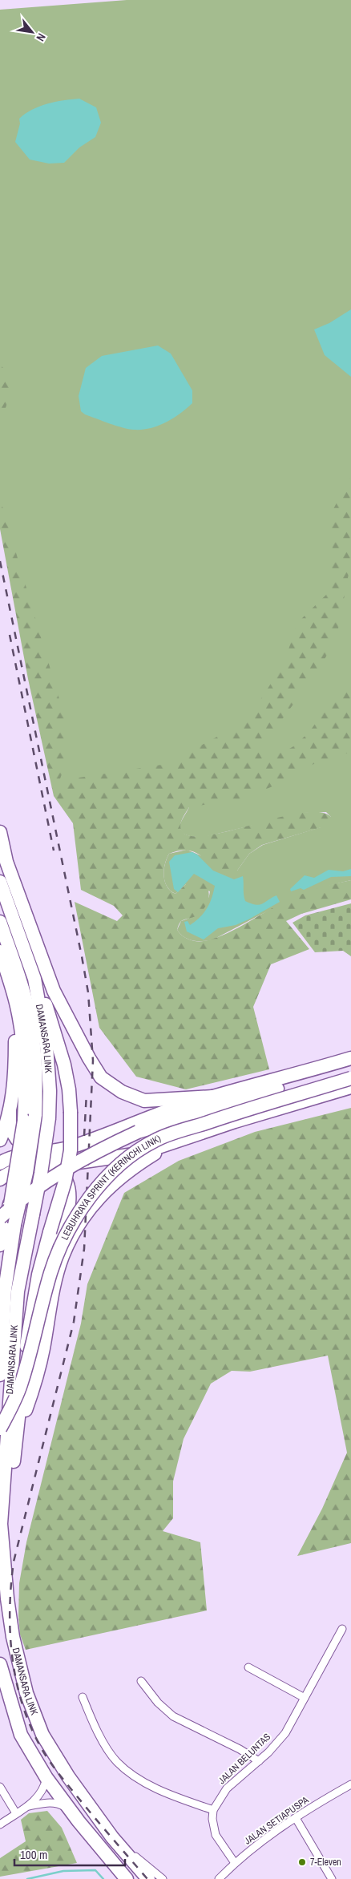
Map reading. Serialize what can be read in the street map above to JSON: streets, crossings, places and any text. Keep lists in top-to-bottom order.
{
  "streets": {
    "highway": ["DAMANSARA LINK", "LEBUHRAYA SPRINT (KERINCHI LINK)"],
    "street": ["JALAN BELUNTAS", "JALAN SETIAPUSPA"]
  },
  "places": ["7-Eleven"],
  "scale_bar": "100 m",
  "north": "bottom right"
}
